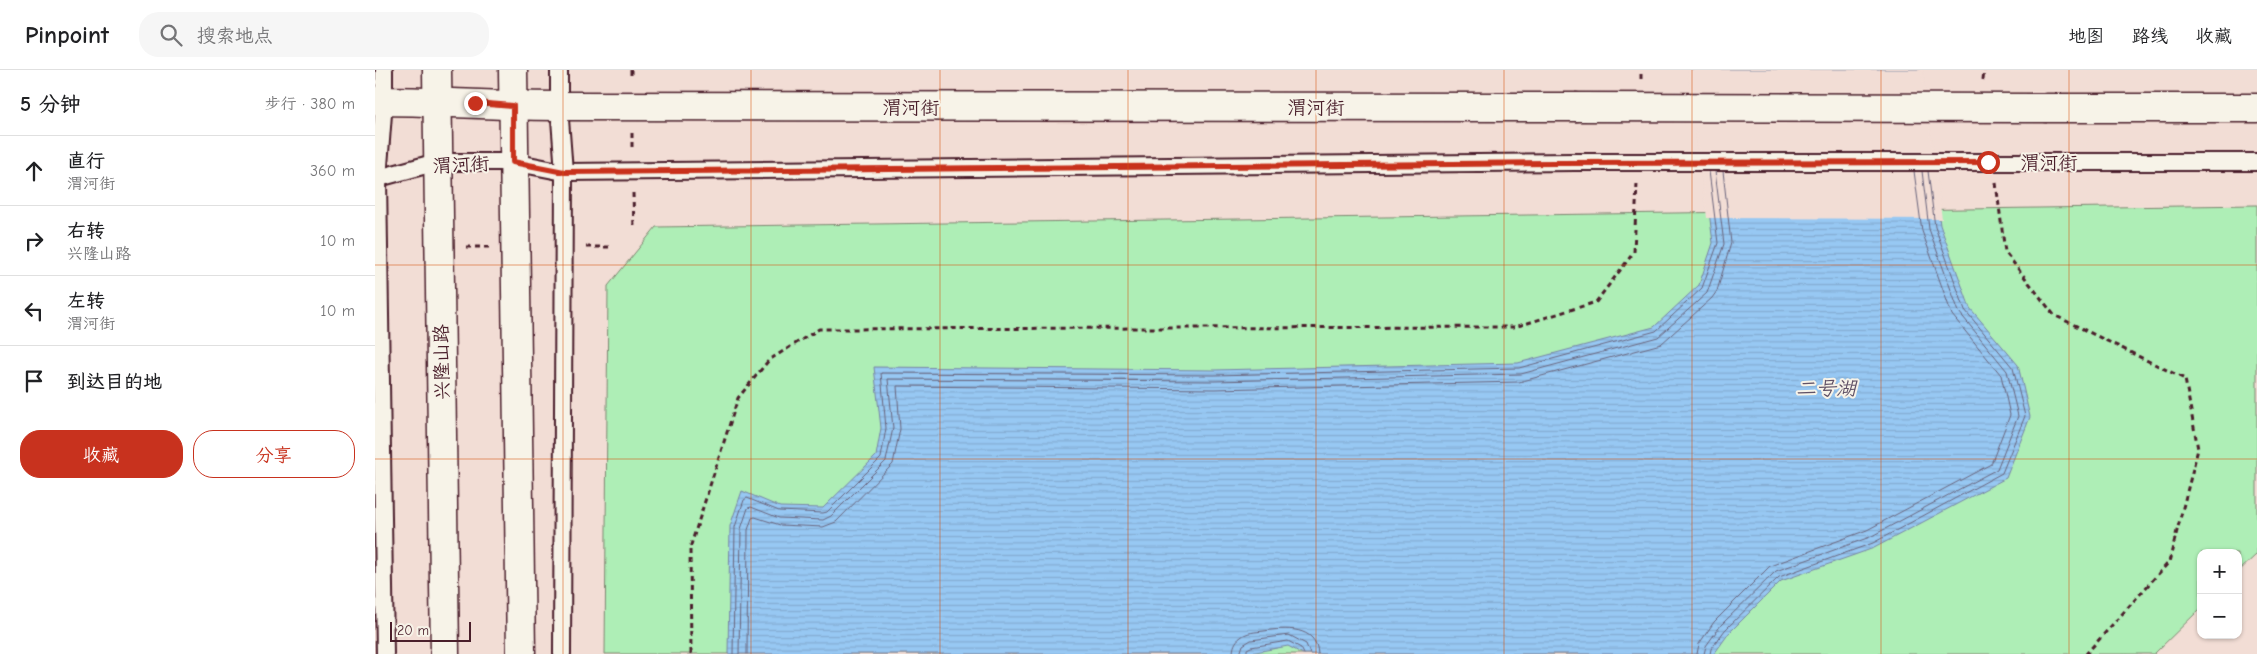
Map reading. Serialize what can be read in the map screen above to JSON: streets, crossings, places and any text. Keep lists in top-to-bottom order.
{
  "streets": {
    "main road": ["渭河街", "兴隆山路"]
  },
  "crossings": [
    ["渭河街", "兴隆山路"]
  ],
  "water": ["二号湖"],
  "scale_bar": "20 m",
  "page": {
    "header": "Pinpoint",
    "search": "搜索地点",
    "nav": ["地图", "路线", "收藏"],
    "heading": ["5 分钟", "步行 · 380 m"],
    "list": [
      ["直行", "渭河街", "360 m"],
      ["右转", "兴隆山路", "10 m"],
      ["左转", "渭河街", "10 m"],
      "到达目的地"
    ],
    "buttons": ["收藏", "分享"],
    "map_buttons": ["+", "−"],
    "scale": "20 m"
  }
}
